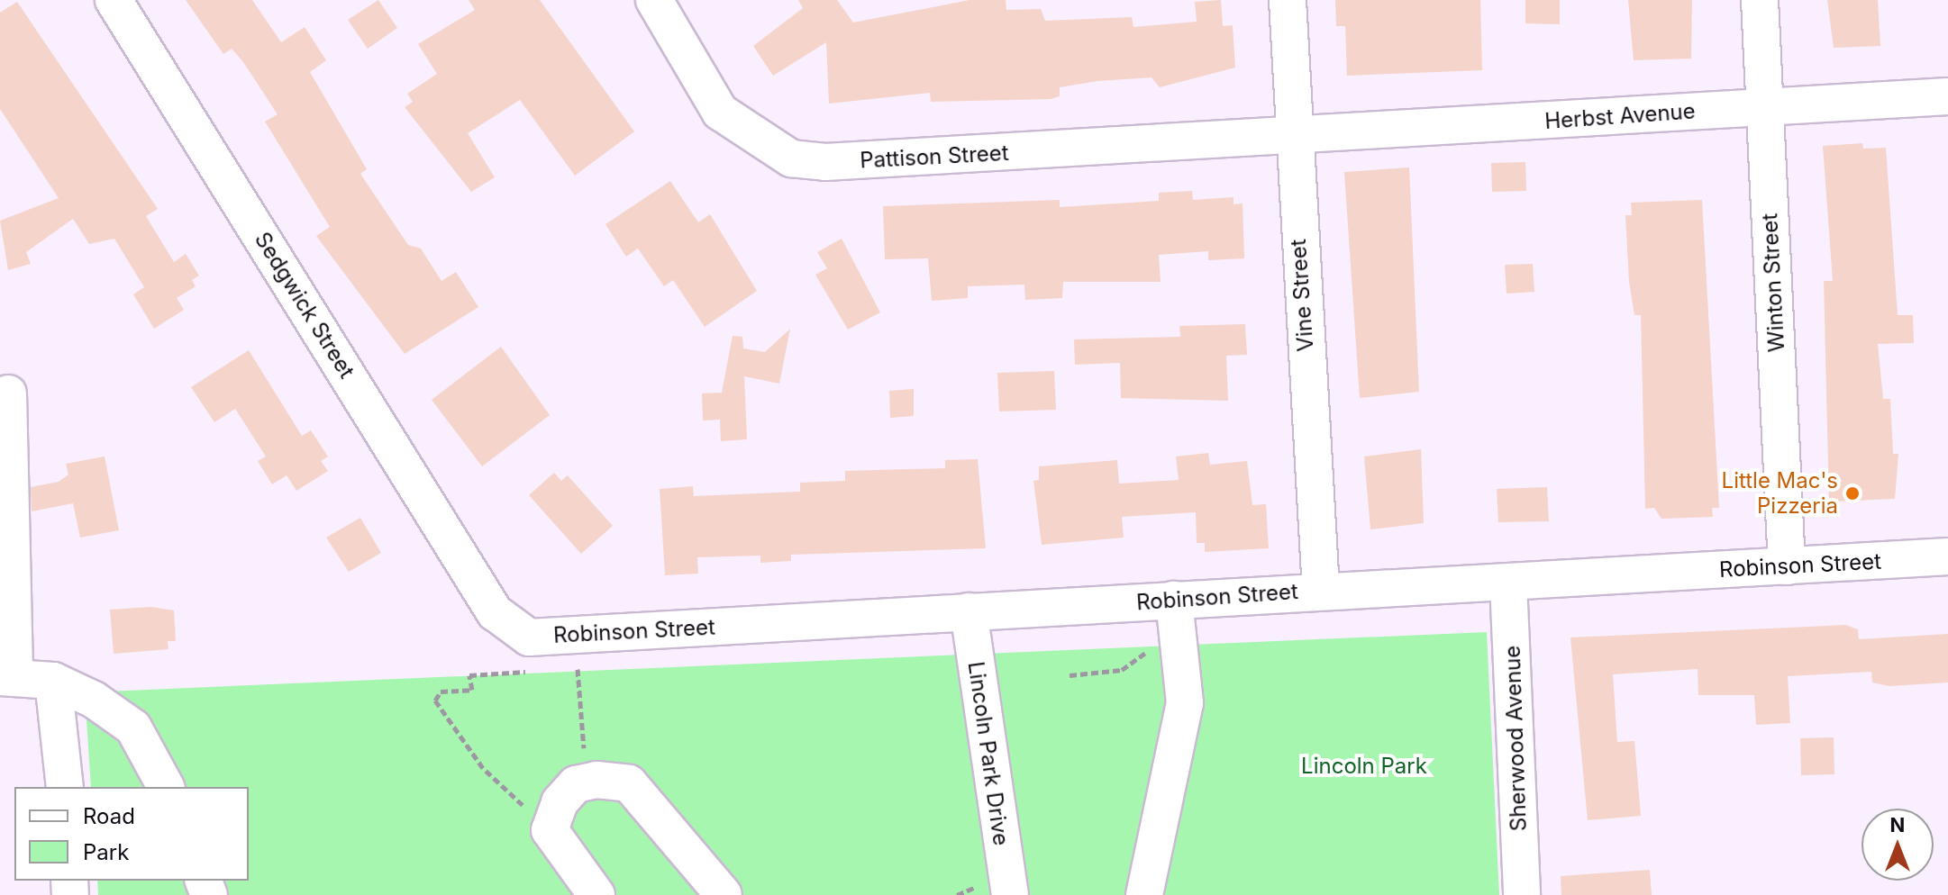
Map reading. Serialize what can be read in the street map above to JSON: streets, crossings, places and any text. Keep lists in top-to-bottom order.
{
  "streets": {
    "street": [
      "Herbst Avenue",
      "Pattison Street",
      "Winton Street",
      "Vine Street",
      "Sedgwick Street",
      "Robinson Street",
      "Sherwood Avenue",
      "Lincoln Park Drive"
    ]
  },
  "crossings": [
    ["Herbst Avenue", "Pattison Street"],
    ["Herbst Avenue", "Winton Street"],
    ["Herbst Avenue", "Vine Street"],
    ["Pattison Street", "Vine Street"],
    ["Winton Street", "Robinson Street"],
    ["Vine Street", "Robinson Street"],
    ["Sedgwick Street", "Robinson Street"],
    ["Robinson Street", "Sherwood Avenue"],
    ["Robinson Street", "Lincoln Park Drive"]
  ],
  "parks": ["Lincoln Park"],
  "places": ["Little Mac's Pizzeria"],
  "legend": ["Road", "Park"],
  "north": "top"
}
